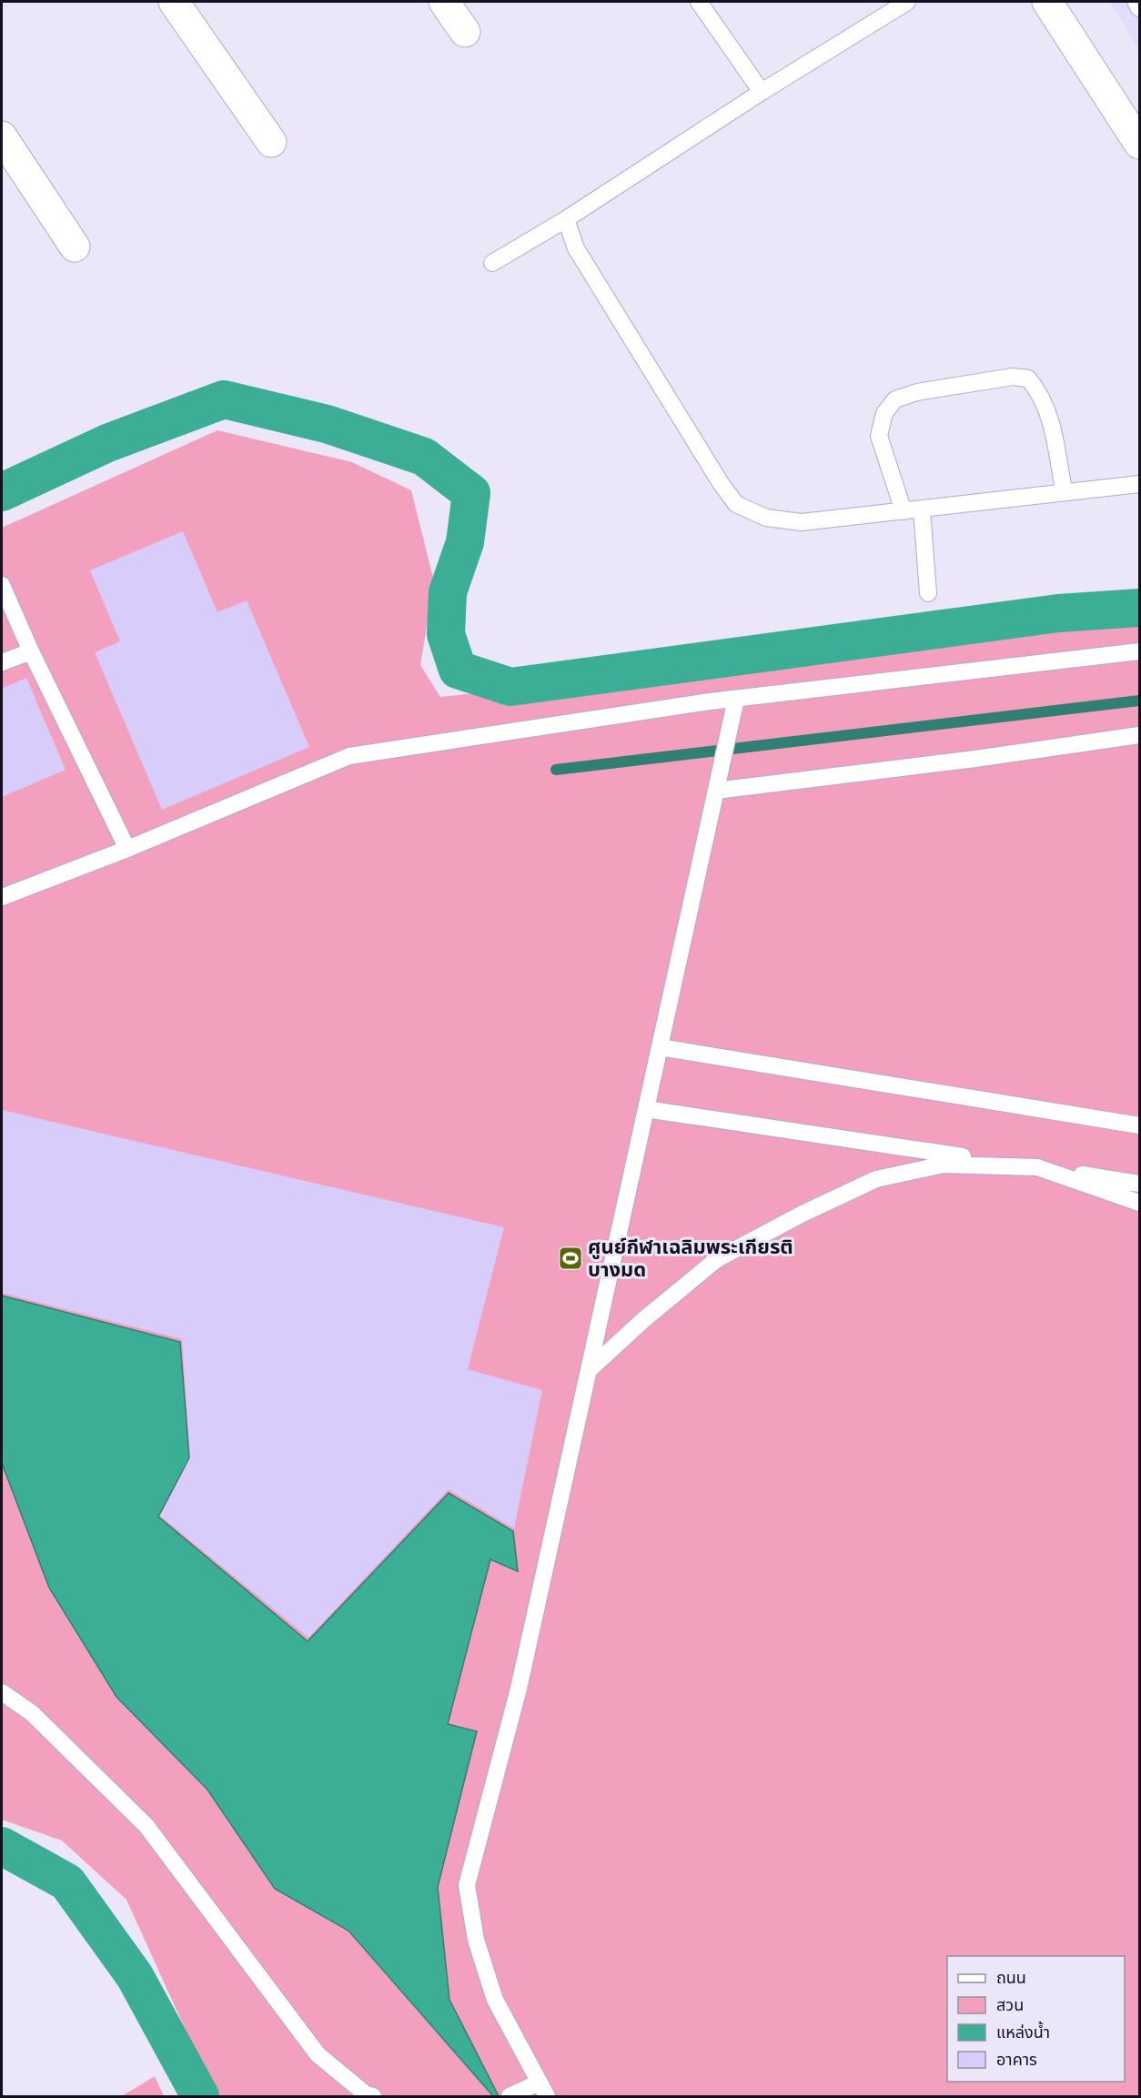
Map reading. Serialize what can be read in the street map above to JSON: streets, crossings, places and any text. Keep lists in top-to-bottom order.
{
  "places": {
    "sports": ["ศูนย์กีฬาเฉลิมพระเกียรติ บางมด"]
  },
  "legend": [
    "ถนน",
    "สวน",
    "แหล่งน้ำ",
    "อาคาร"
  ]
}
